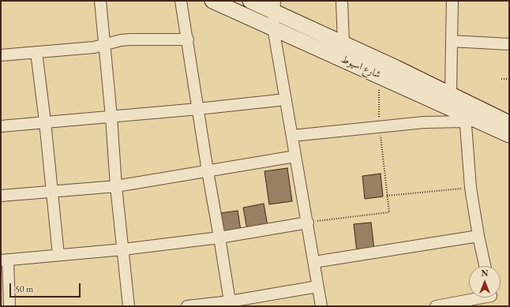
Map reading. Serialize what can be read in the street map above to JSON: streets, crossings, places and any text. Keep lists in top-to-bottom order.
{
  "streets": {
    "street": ["شارع اسيوط"]
  },
  "scale_bar": "50 m",
  "north": "top"
}
